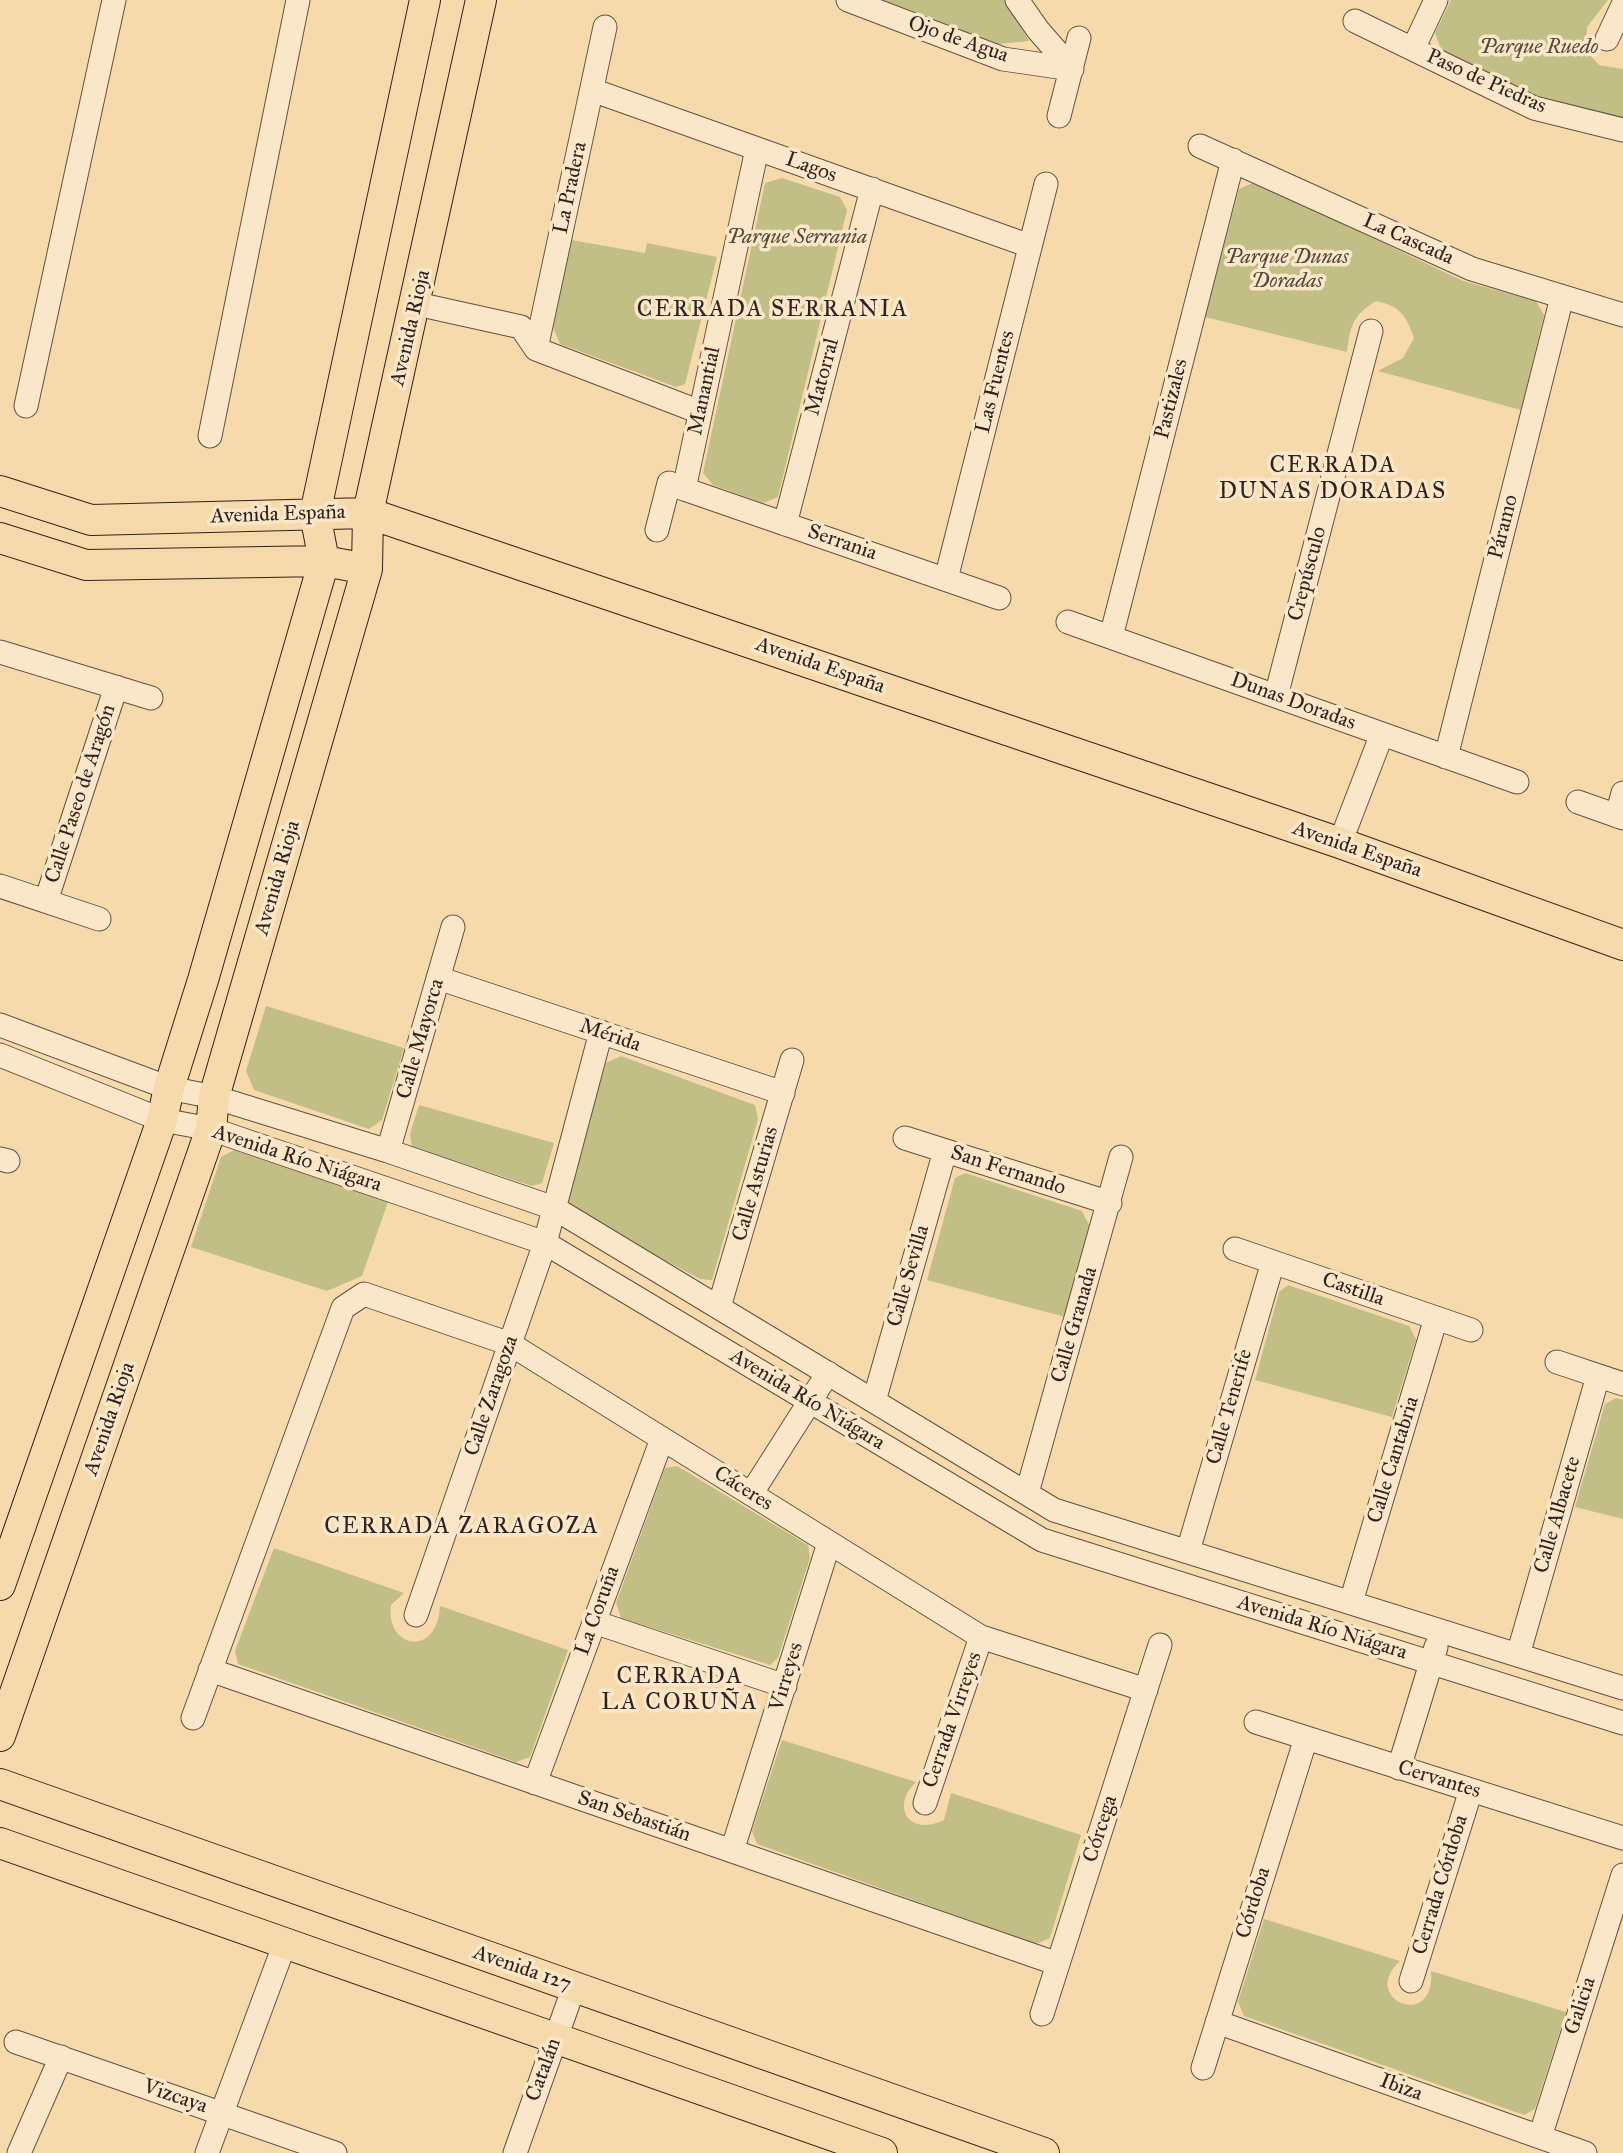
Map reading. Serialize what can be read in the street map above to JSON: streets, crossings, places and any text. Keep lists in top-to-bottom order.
{
  "streets": {
    "main road": ["Avenida Rioja", "Avenida España", "Avenida 127"],
    "street": [
      "Ojo de Agua",
      "Paso de Piedras",
      "Lagos",
      "La Pradera",
      "La Cascada",
      "Matorral",
      "Las Fuentes",
      "Manantial",
      "Pastizales",
      "Páramo",
      "Serrania",
      "Crepúsculo",
      "Dunas Doradas",
      "Calle Paseo de Aragón",
      "Mérida",
      "Calle Mayorca",
      "Avenida Río Niágara",
      "San Fernando",
      "Calle Asturias",
      "Calle Sevilla",
      "Castilla",
      "Calle Granada",
      "Calle Zaragoza",
      "Calle Tenerife",
      "Calle Cantabria",
      "Cáceres",
      "Calle Albacete",
      "La Coruña",
      "Virreyes",
      "Cerrada Virreyes",
      "Cervantes",
      "San Sebastián",
      "Córcega",
      "Cerrada Córdoba",
      "Córdoba",
      "Galicia",
      "Catalán",
      "Ibiza",
      "Vizcaya"
    ]
  },
  "crossings": [
    ["Lagos", "La Pradera"],
    ["Lagos", "Matorral"],
    ["Lagos", "Las Fuentes"],
    ["Lagos", "Manantial"],
    ["La Cascada", "Pastizales"],
    ["La Cascada", "Páramo"],
    ["Avenida Rioja", "Avenida España"],
    ["Avenida Rioja", "Avenida Río Niágara"],
    ["Matorral", "Serrania"],
    ["Las Fuentes", "Serrania"],
    ["Manantial", "Serrania"],
    ["Pastizales", "Dunas Doradas"],
    ["Páramo", "Dunas Doradas"],
    ["Crepúsculo", "Dunas Doradas"],
    ["Mérida", "Calle Mayorca"],
    ["Mérida", "Calle Asturias"],
    ["Mérida", "Calle Zaragoza"],
    ["Calle Mayorca", "Avenida Río Niágara"],
    ["Avenida Río Niágara", "Calle Asturias"],
    ["Avenida Río Niágara", "Calle Sevilla"],
    ["Avenida Río Niágara", "Calle Granada"],
    ["Avenida Río Niágara", "Calle Zaragoza"],
    ["Avenida Río Niágara", "Calle Tenerife"],
    ["Avenida Río Niágara", "Calle Cantabria"],
    ["Avenida Río Niágara", "Calle Albacete"],
    ["San Fernando", "Calle Sevilla"],
    ["San Fernando", "Calle Granada"],
    ["Castilla", "Calle Tenerife"],
    ["Castilla", "Calle Cantabria"],
    ["Calle Zaragoza", "Cáceres"],
    ["Cáceres", "La Coruña"],
    ["Cáceres", "Virreyes"],
    ["Cáceres", "Cerrada Virreyes"],
    ["Cáceres", "San Sebastián"],
    ["Cáceres", "Córcega"],
    ["La Coruña", "San Sebastián"],
    ["Virreyes", "San Sebastián"],
    ["Cervantes", "Cerrada Córdoba"],
    ["Cervantes", "Córdoba"],
    ["San Sebastián", "Córcega"],
    ["Córdoba", "Ibiza"],
    ["Avenida 127", "Catalán"],
    ["Galicia", "Ibiza"]
  ],
  "districts": [
    "CERRADA SERRANIA",
    "CERRADA DUNAS DORADAS",
    "CERRADA ZARAGOZA",
    "CERRADA LA CORUÑA"
  ],
  "parks": ["Parque Ruedo", "Parque Serrania", "Parque Dunas Doradas"]
}
